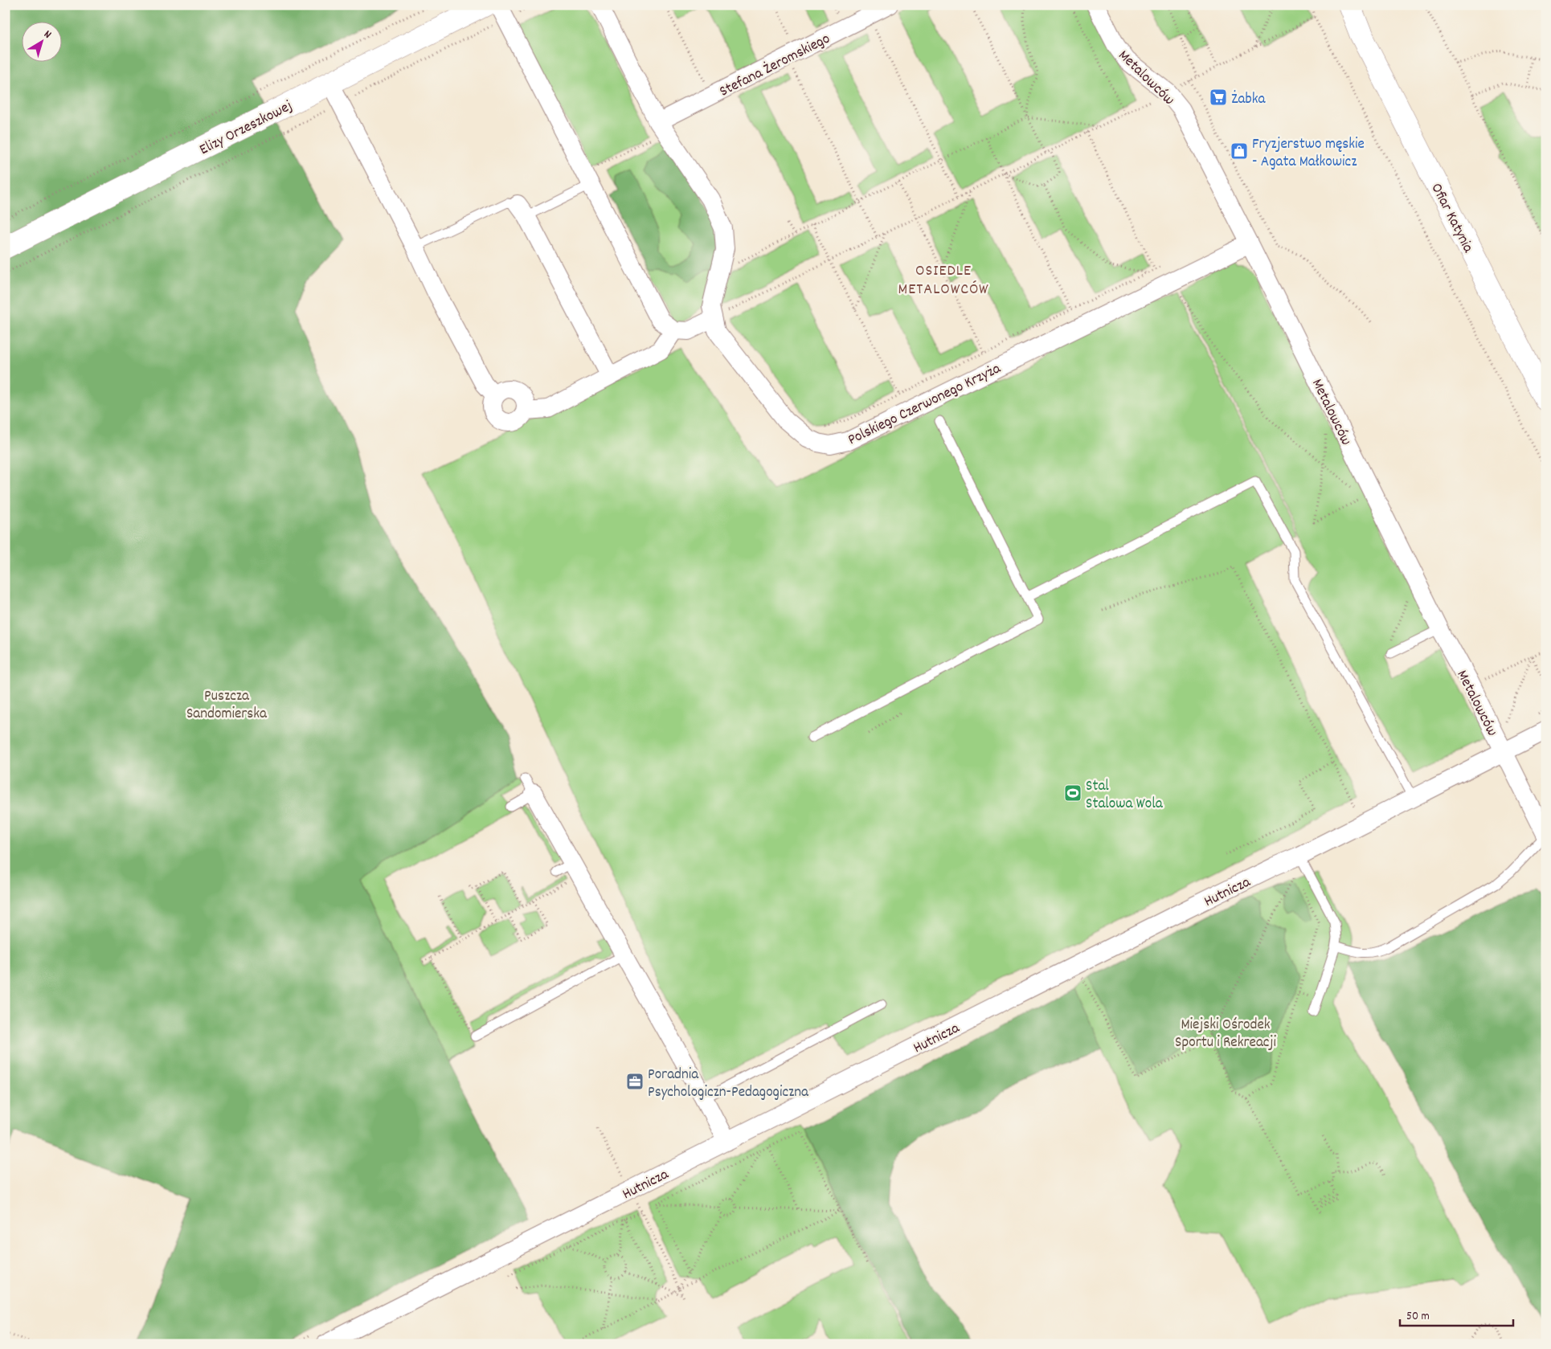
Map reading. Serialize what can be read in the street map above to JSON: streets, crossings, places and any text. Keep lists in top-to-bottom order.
{
  "streets": {
    "street": [
      "Stefana Żeromskiego",
      "Metalowców",
      "Elizy Orzeszkowej",
      "Ofiar Katynia",
      "Polskiego Czerwonego Krzyża",
      "Hutnicza"
    ]
  },
  "crossings": [
    ["Stefana Żeromskiego", "Polskiego Czerwonego Krzyża"],
    ["Metalowców", "Polskiego Czerwonego Krzyża"],
    ["Metalowców", "Hutnicza"]
  ],
  "districts": ["OSIEDLE METALOWCÓW"],
  "parks": ["Puszcza Sandomierska", "Miejski Ośrodek Sportu i Rekreacji"],
  "places": {
    "supermarket": ["Żabka"],
    "shop": ["Fryzjerstwo męskie - Agata Małkowicz"],
    "sports": ["Stal Stalowa Wola"],
    "office": ["Poradnia Psychologiczn-Pedagogiczna"]
  },
  "scale_bar": "50 m",
  "north": "top right"
}
